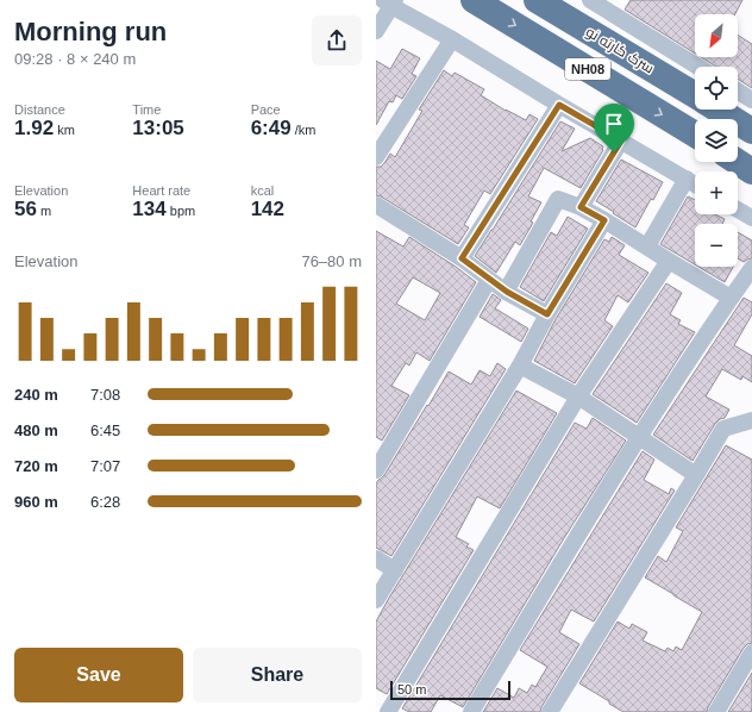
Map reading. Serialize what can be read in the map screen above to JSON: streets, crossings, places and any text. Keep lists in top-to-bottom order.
{
  "streets": {
    "highway": ["سرک کارته نو", "NH08"]
  },
  "scale_bar": "50 m",
  "north": "bottom left",
  "page": {
    "heading": ["Morning run", "09:28 · 8 × 240 m"],
    "map_buttons": ["+", "−"],
    "stats": [
      ["Distance", "1.92 km"],
      ["Time", "13:05"],
      ["Pace", "6:49 /km"],
      ["Elevation", "56 m"],
      ["Heart rate", "134 bpm"],
      ["kcal", "142"]
    ],
    "chart": ["Elevation", "76–80 m"],
    "list": [
      {
        "name": "240 m",
        "note": "7:08"
      },
      {
        "name": "480 m",
        "note": "6:45"
      },
      {
        "name": "720 m",
        "note": "7:07"
      },
      {
        "name": "960 m",
        "note": "6:28"
      }
    ],
    "buttons": ["Save", "Share"],
    "scale": "50 m"
  }
}
